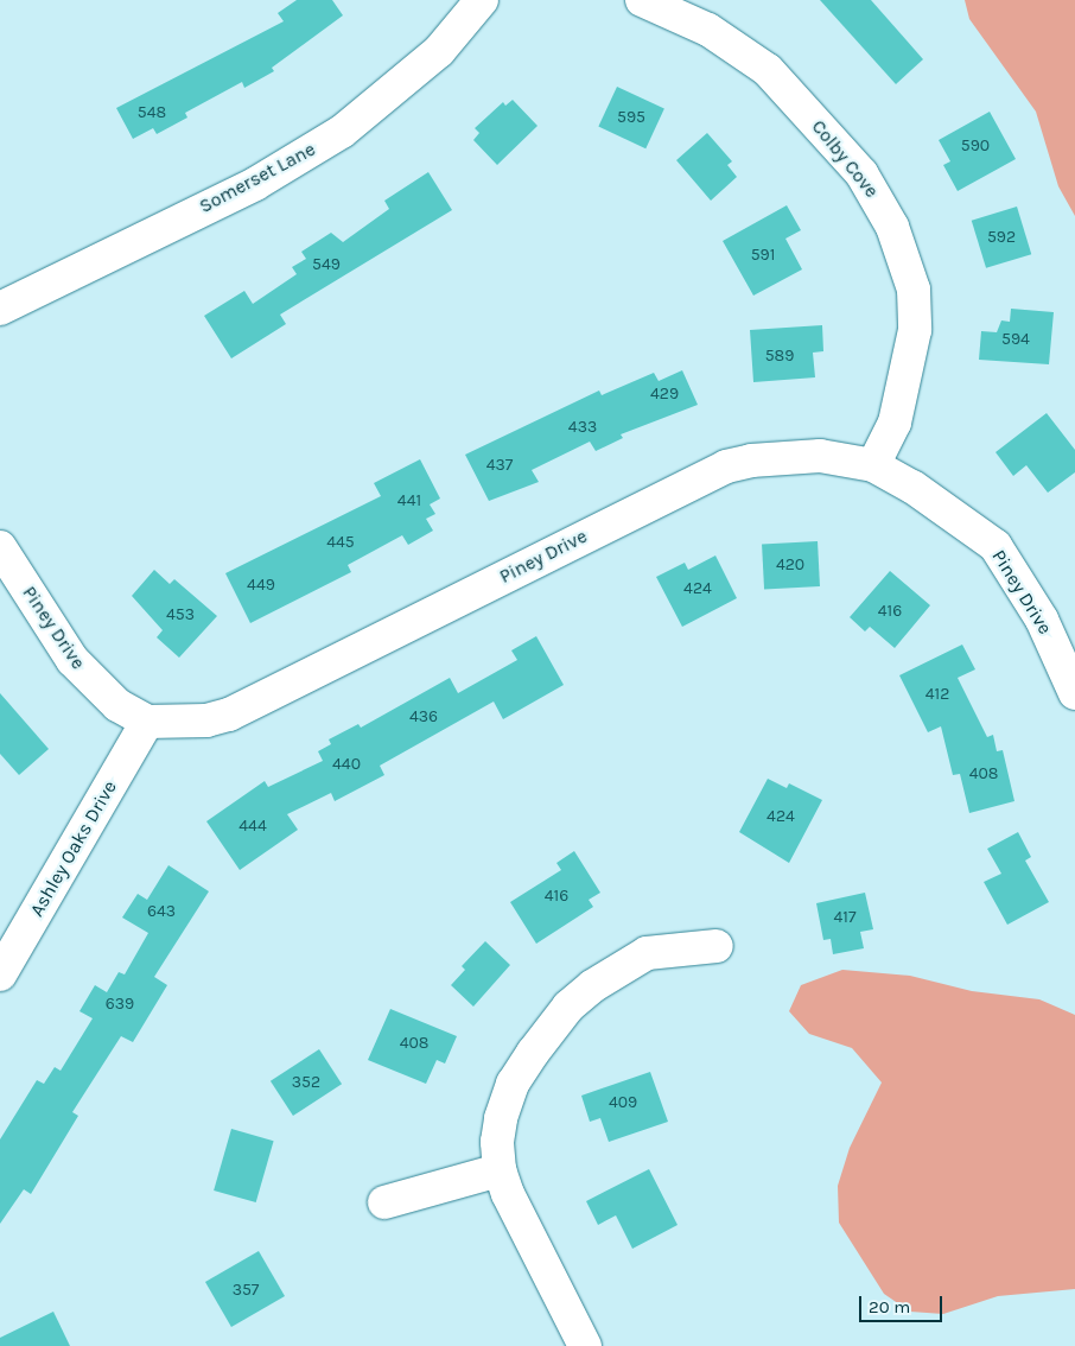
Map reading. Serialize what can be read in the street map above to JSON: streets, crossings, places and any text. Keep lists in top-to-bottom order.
{
  "streets": {
    "street": [
      "Colby Cove",
      "Somerset Lane",
      "Piney Drive",
      "Ashley Oaks Drive"
    ]
  },
  "crossings": [
    ["Colby Cove", "Piney Drive"],
    ["Piney Drive", "Ashley Oaks Drive"]
  ],
  "house_numbers": [
    "548",
    "595",
    "590",
    "592",
    "591",
    "549",
    "594",
    "589",
    "429",
    "433",
    "437",
    "441",
    "445",
    "420",
    "449",
    "424",
    "416",
    "453",
    "412",
    "436",
    "440",
    "408",
    "424",
    "444",
    "416",
    "643",
    "417",
    "639",
    "408",
    "352",
    "409",
    "357"
  ],
  "scale_bar": "20 m"
}
